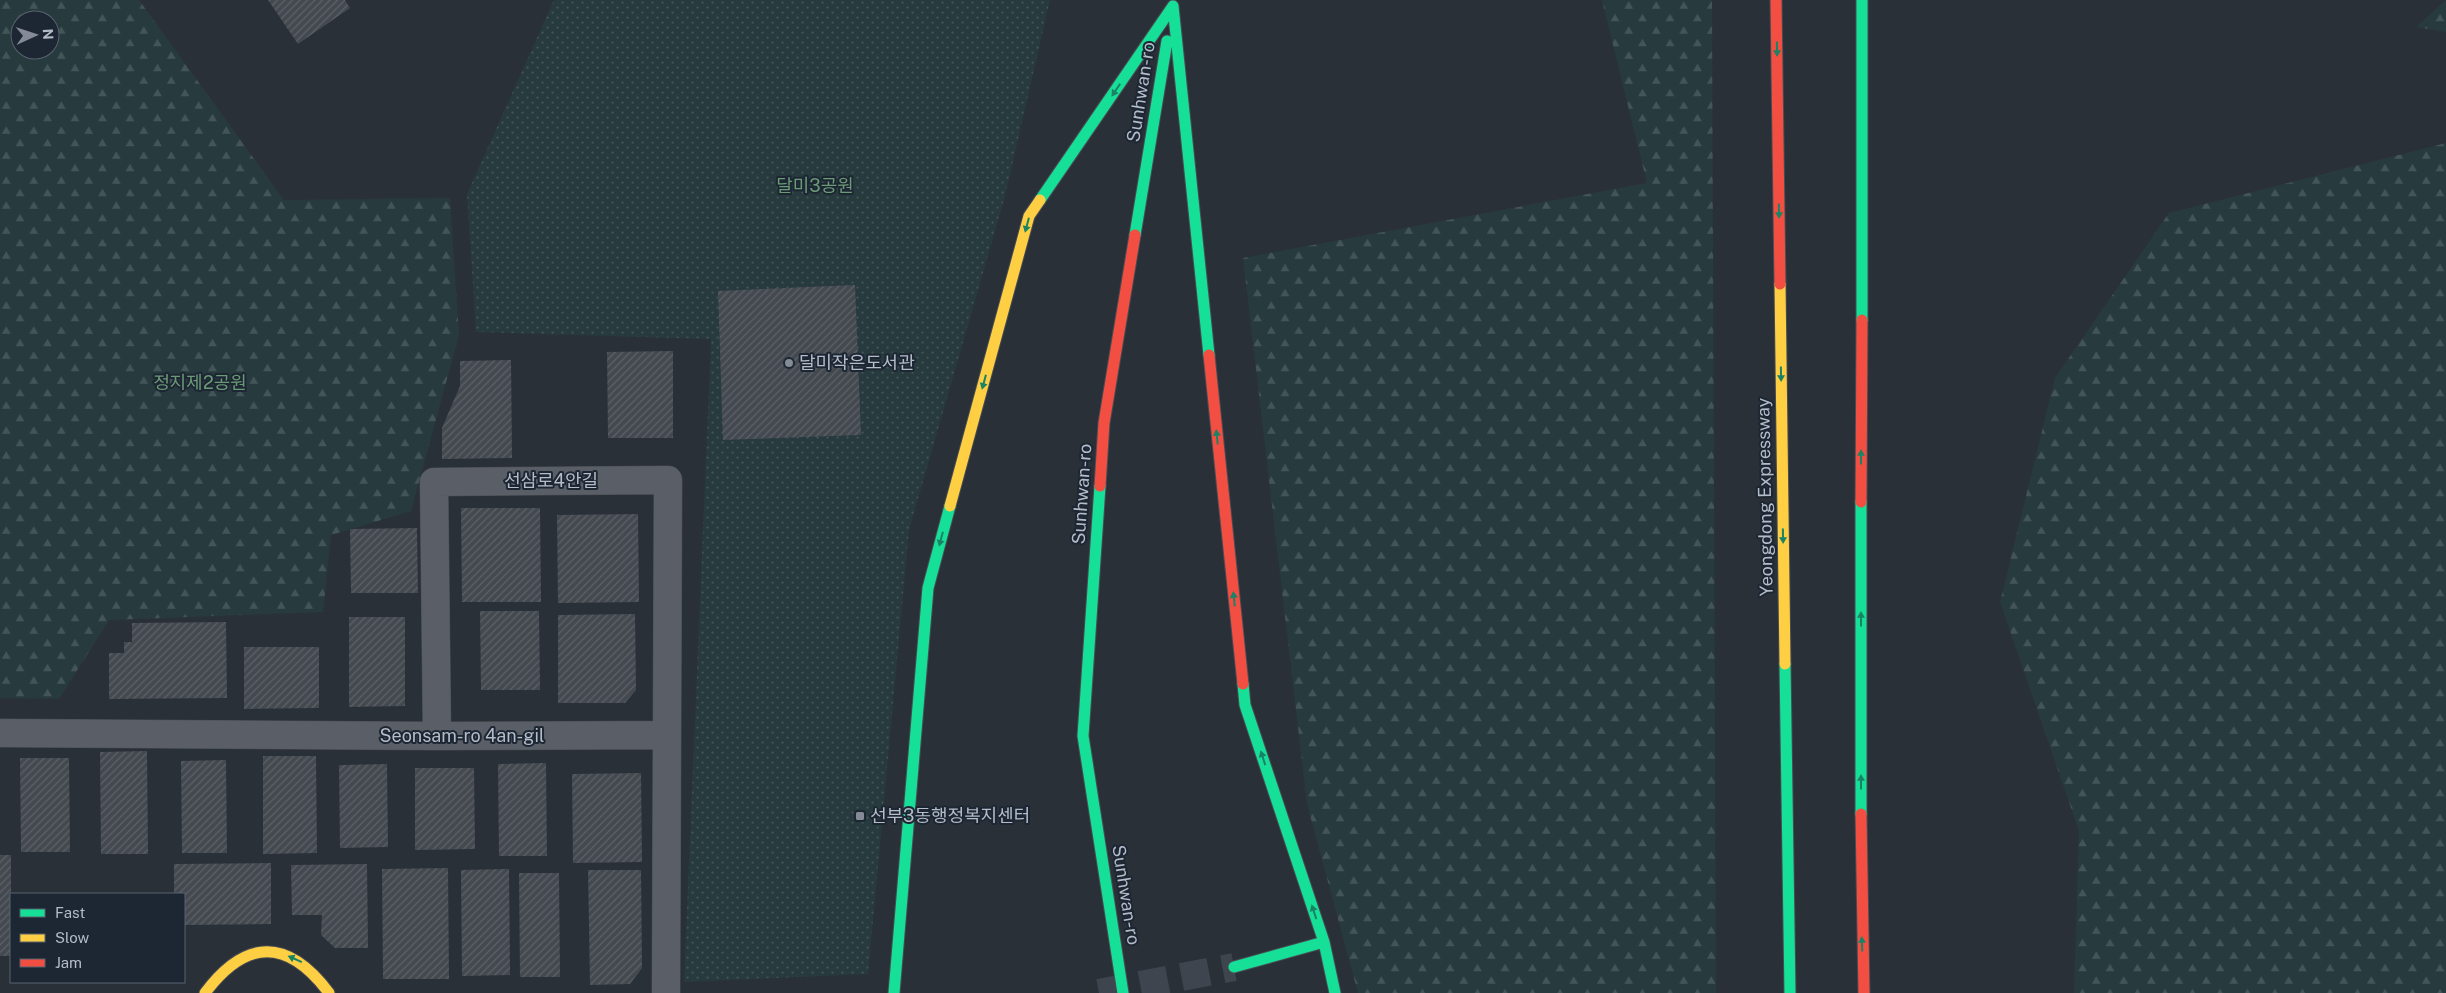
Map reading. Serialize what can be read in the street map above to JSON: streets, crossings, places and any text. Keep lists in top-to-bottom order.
{
  "streets": {
    "main road": ["Sunhwan-ro", "Yeongdong Expressway"],
    "street": ["선삼로4안길", "Seonsam-ro 4an-gil"]
  },
  "crossings": [
    ["선삼로4안길", "Seonsam-ro 4an-gil"]
  ],
  "parks": ["달미3공원", "정지제2공원"],
  "places": {
    "other": ["달미작은도서관"],
    "transit": ["선부3동행정복지센터"]
  },
  "legend": ["Fast", "Slow", "Jam"],
  "north": "right"
}
